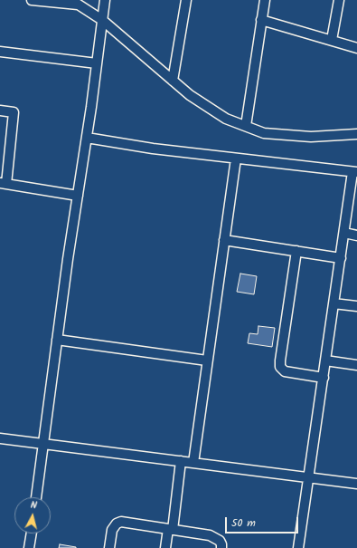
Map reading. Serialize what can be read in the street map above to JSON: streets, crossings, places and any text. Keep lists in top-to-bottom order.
{
  "scale_bar": "50 m",
  "north": "top"
}
